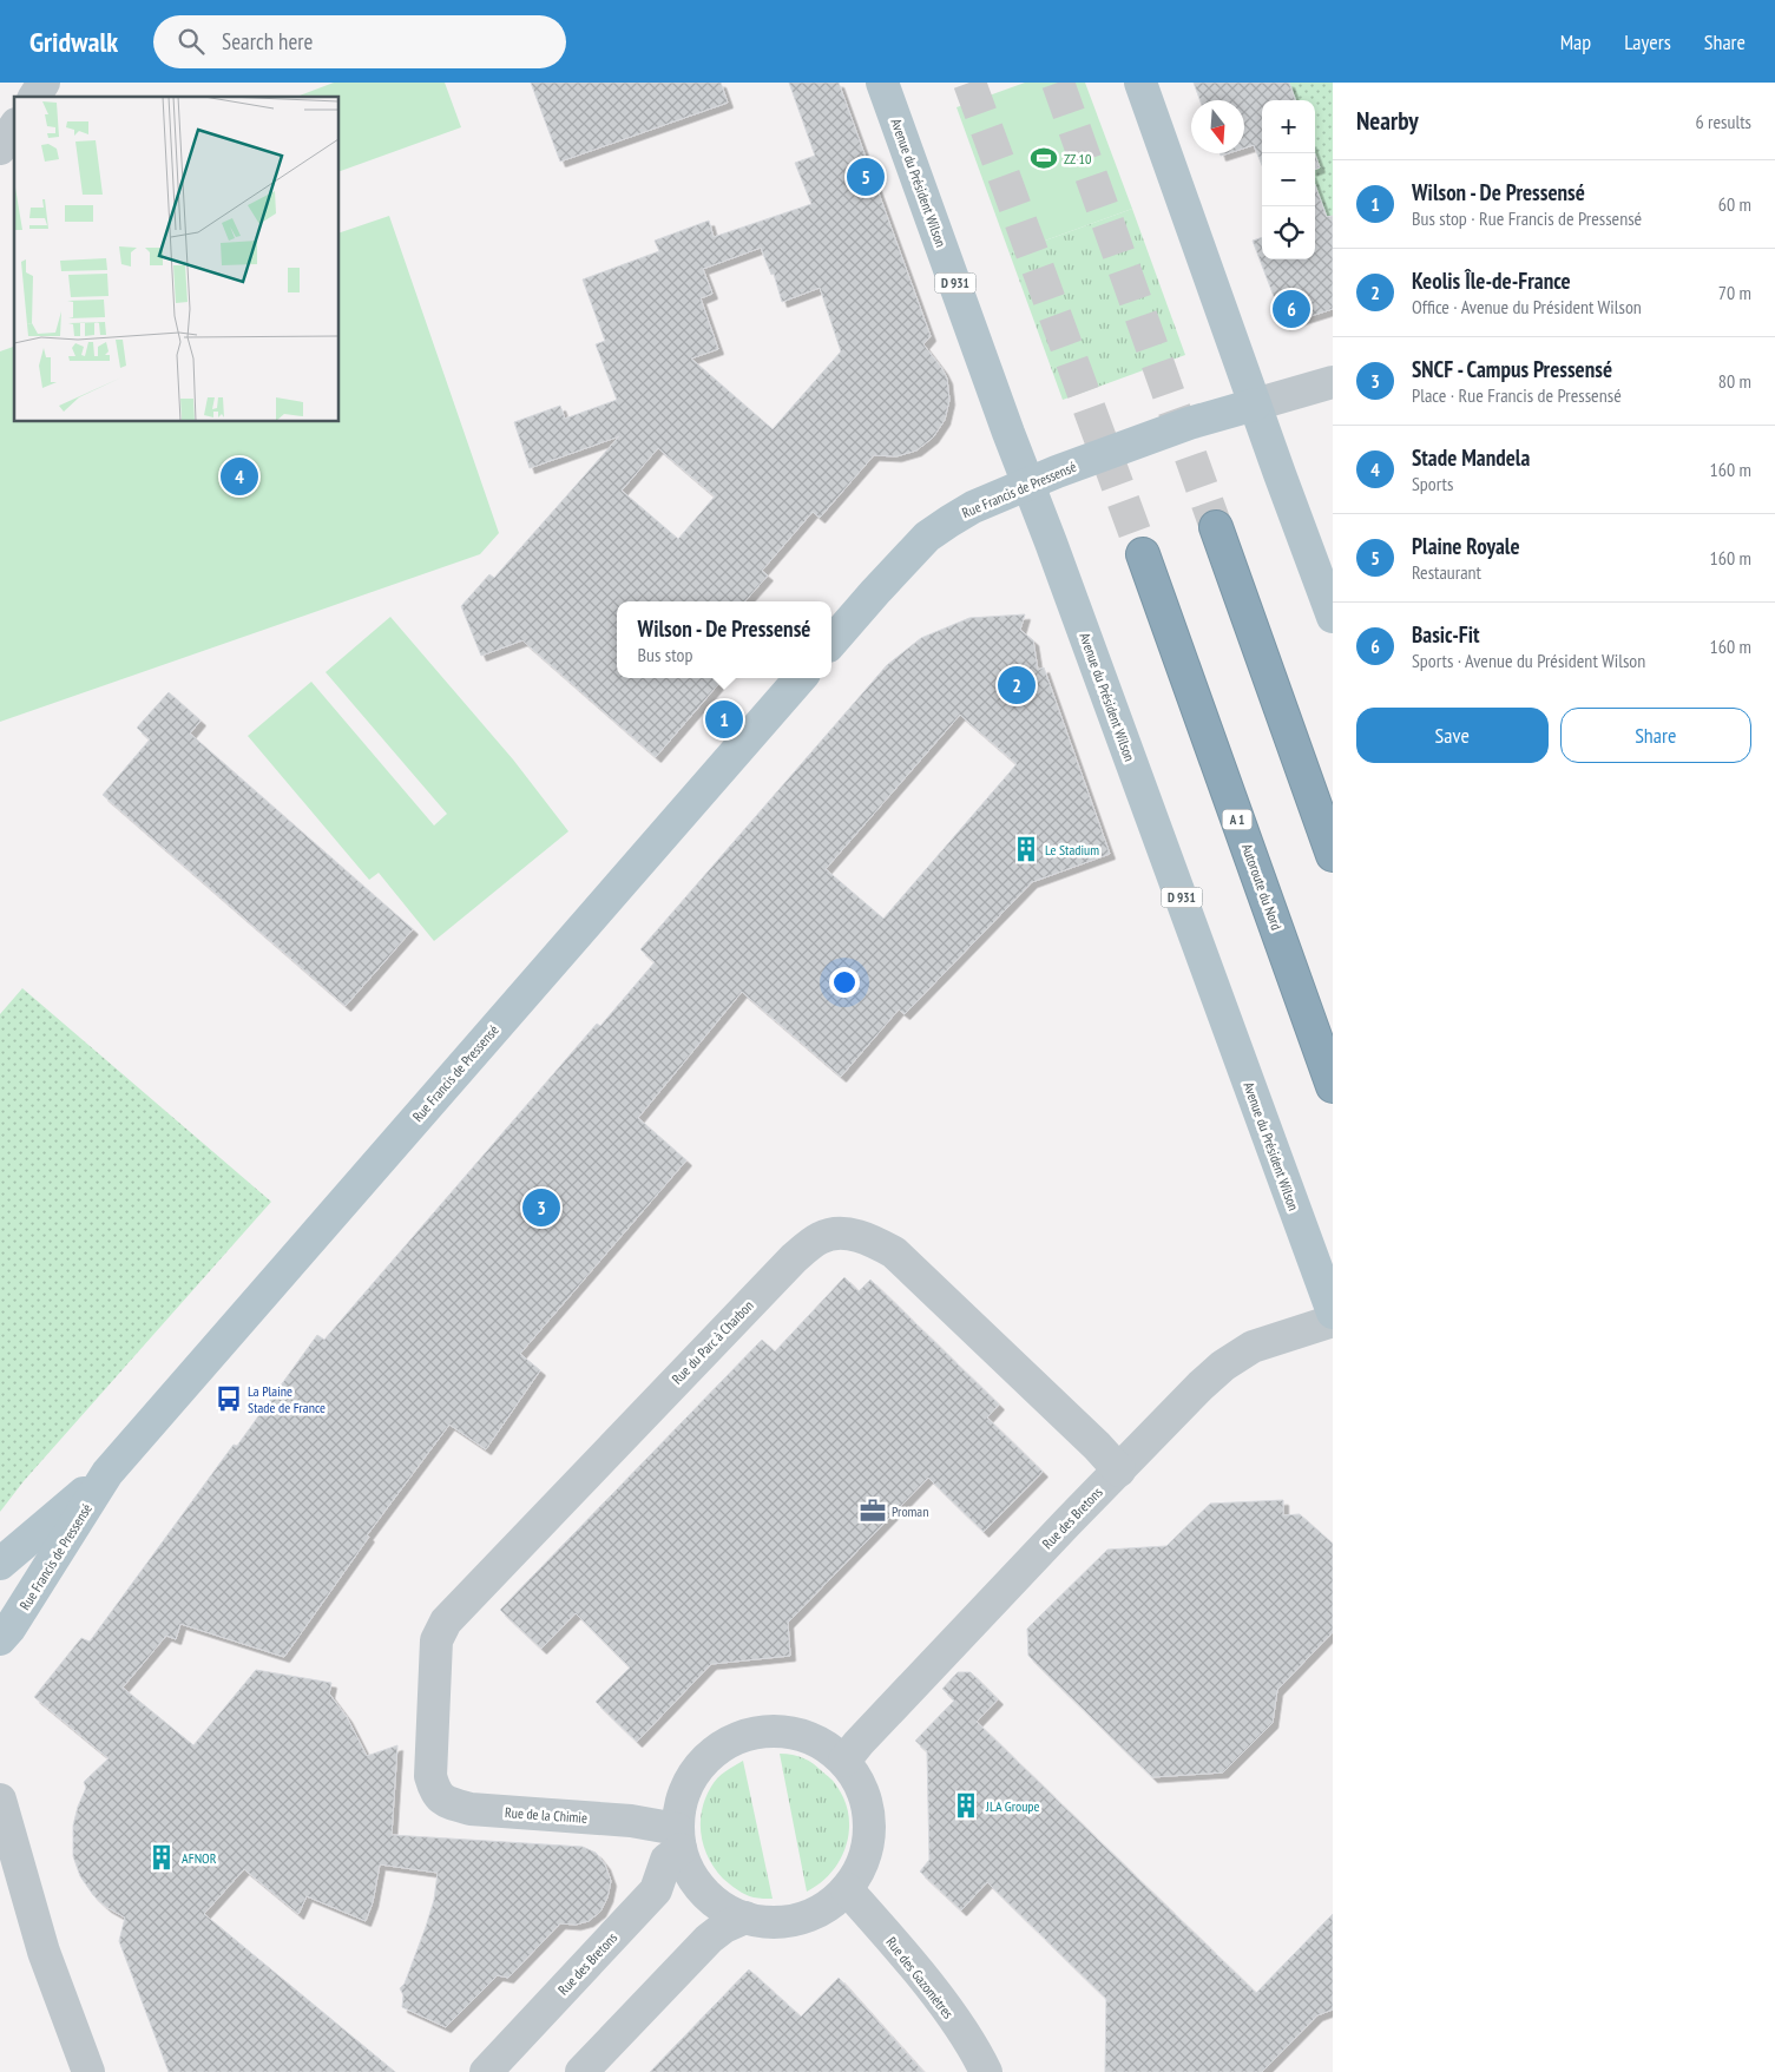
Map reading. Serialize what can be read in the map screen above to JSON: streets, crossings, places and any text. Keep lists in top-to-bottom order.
{
  "streets": {
    "highway": ["A 1", "Autoroute du Nord"],
    "main road": ["Avenue du Président Wilson", "D 931", "Rue Francis de Pressensé"],
    "street": [
      "Rue du Parc à Charbon",
      "Rue des Bretons",
      "Rue de la Chimie",
      "Rue des Gazomètres"
    ]
  },
  "crossings": [
    ["Avenue du Président Wilson", "Rue Francis de Pressensé"],
    ["Rue du Parc à Charbon", "Rue des Bretons"],
    ["Rue du Parc à Charbon", "Rue de la Chimie"],
    ["Rue des Bretons", "Rue de la Chimie"],
    ["Rue des Bretons", "Rue des Gazomètres"],
    ["Rue de la Chimie", "Rue des Gazomètres"]
  ],
  "places": {
    "sports": ["ZZ 10"],
    "building": ["Le Stadium", "JLA Groupe", "AFNOR"],
    "bus stop": ["La Plaine Stade de France"],
    "office": ["Proman"]
  },
  "north": "bottom",
  "page": {
    "header": "Gridwalk",
    "search": "Search here",
    "nav": ["Map", "Layers", "Share"],
    "heading": ["Nearby", "6 results"],
    "map_buttons": ["+", "−"],
    "pins": [
      "5",
      "6",
      "4",
      "2",
      "1",
      "3"
    ],
    "list": [
      {
        "mark": "1",
        "name": "Wilson - De Pressensé",
        "note": "Bus stop · Rue Francis de Pressensé",
        "value": "60 m"
      },
      {
        "mark": "2",
        "name": "Keolis Île-de-France",
        "note": "Office · Avenue du Président Wilson",
        "value": "70 m"
      },
      {
        "mark": "3",
        "name": "SNCF - Campus Pressensé",
        "note": "Place · Rue Francis de Pressensé",
        "value": "80 m"
      },
      {
        "mark": "4",
        "name": "Stade Mandela",
        "note": "Sports",
        "value": "160 m"
      },
      {
        "mark": "5",
        "name": "Plaine Royale",
        "note": "Restaurant",
        "value": "160 m"
      },
      {
        "mark": "6",
        "name": "Basic-Fit",
        "note": "Sports · Avenue du Président Wilson",
        "value": "160 m"
      }
    ],
    "popup": ["Wilson - De Pressensé", "Bus stop"],
    "buttons": ["Save", "Share"]
  }
}
